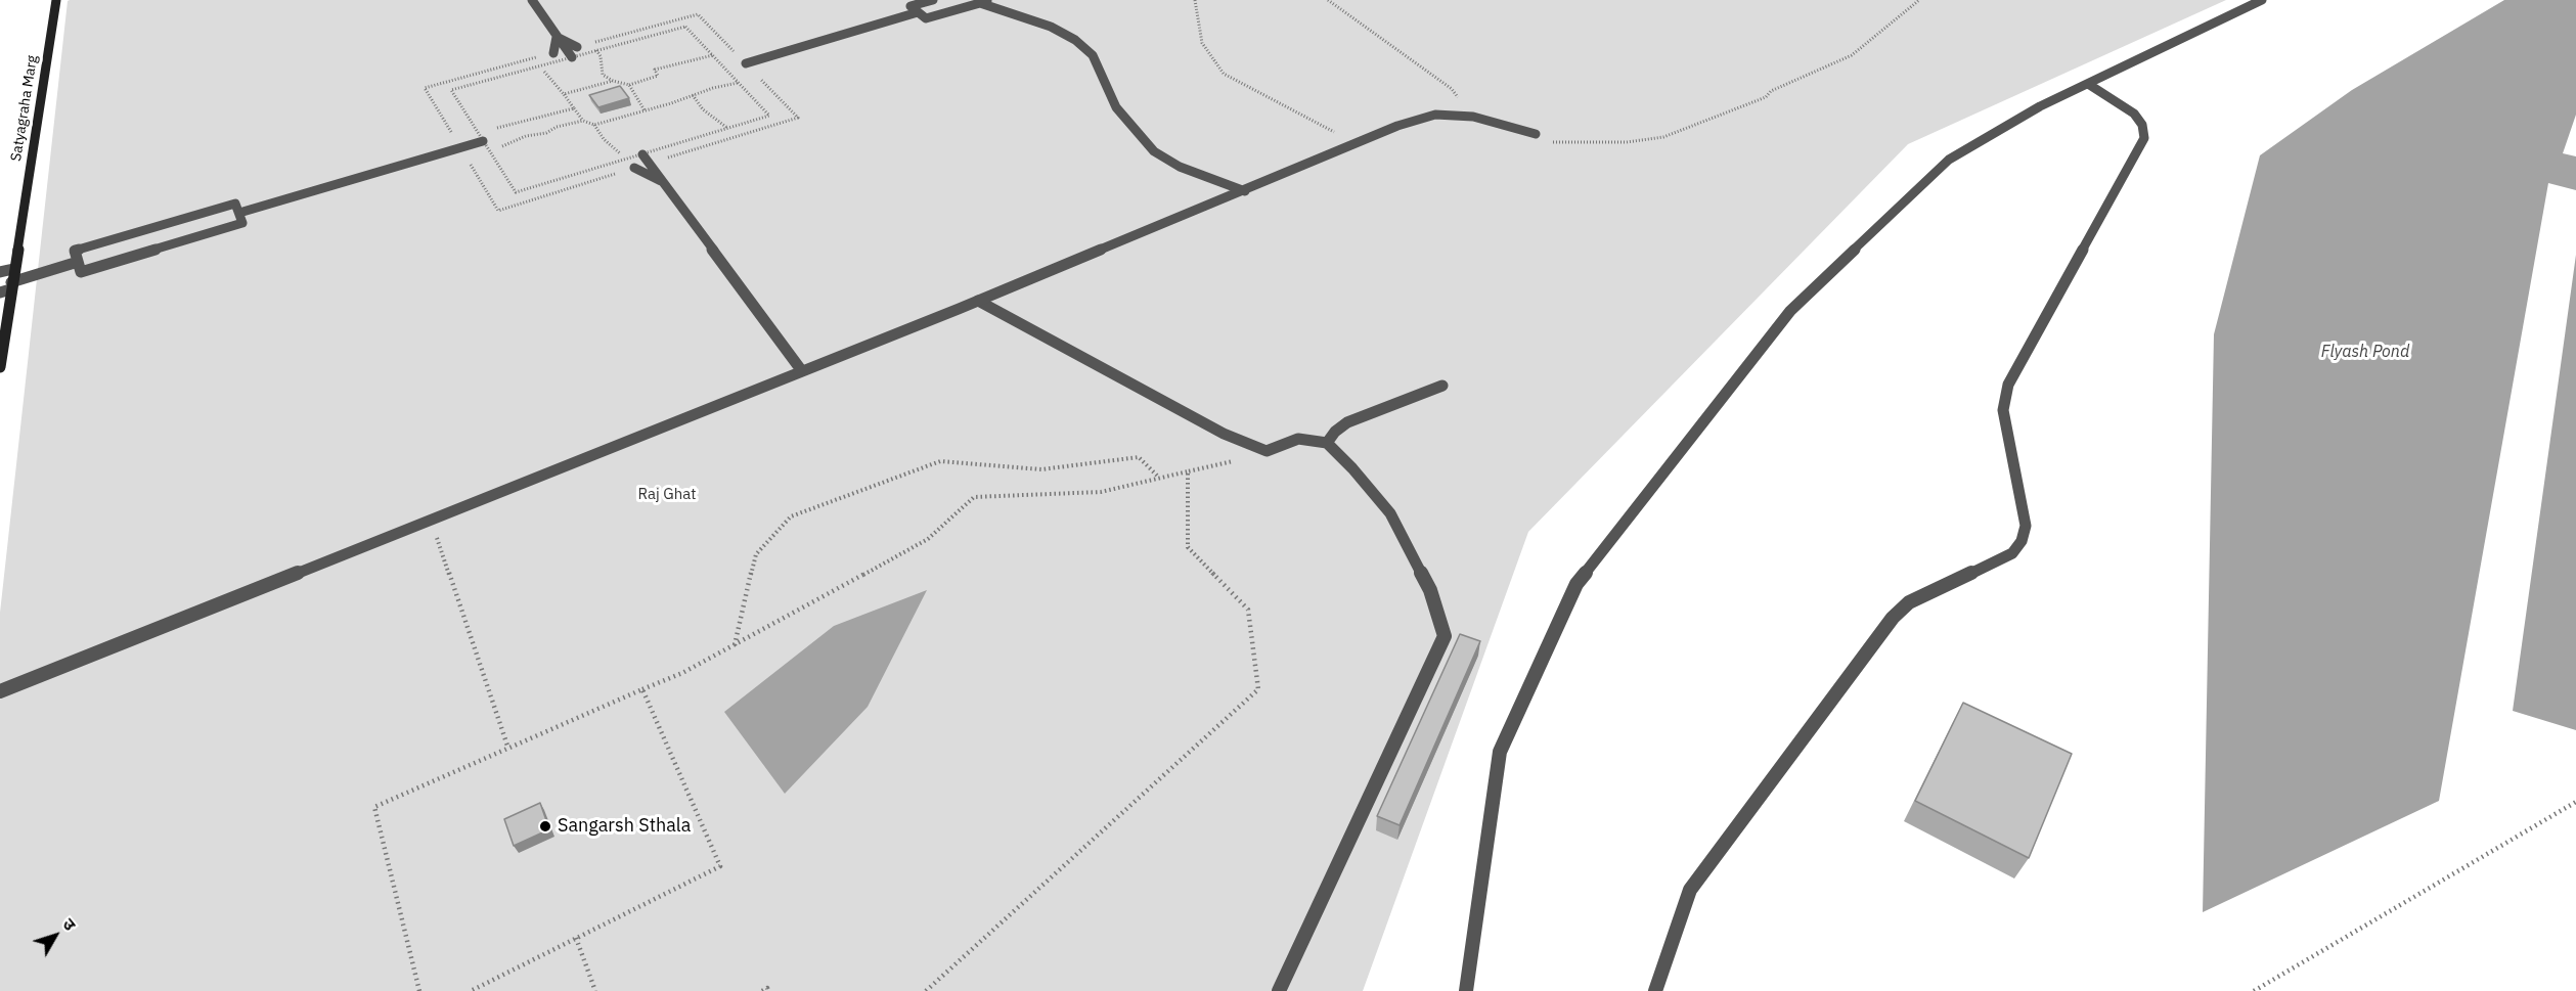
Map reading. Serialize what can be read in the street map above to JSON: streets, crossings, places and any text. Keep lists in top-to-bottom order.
{
  "streets": {
    "main road": ["Satyagraha Marg"]
  },
  "water": ["Flyash Pond"],
  "parks": ["Raj Ghat"],
  "places": ["Sangarsh Sthala"],
  "north": "top right"
}
